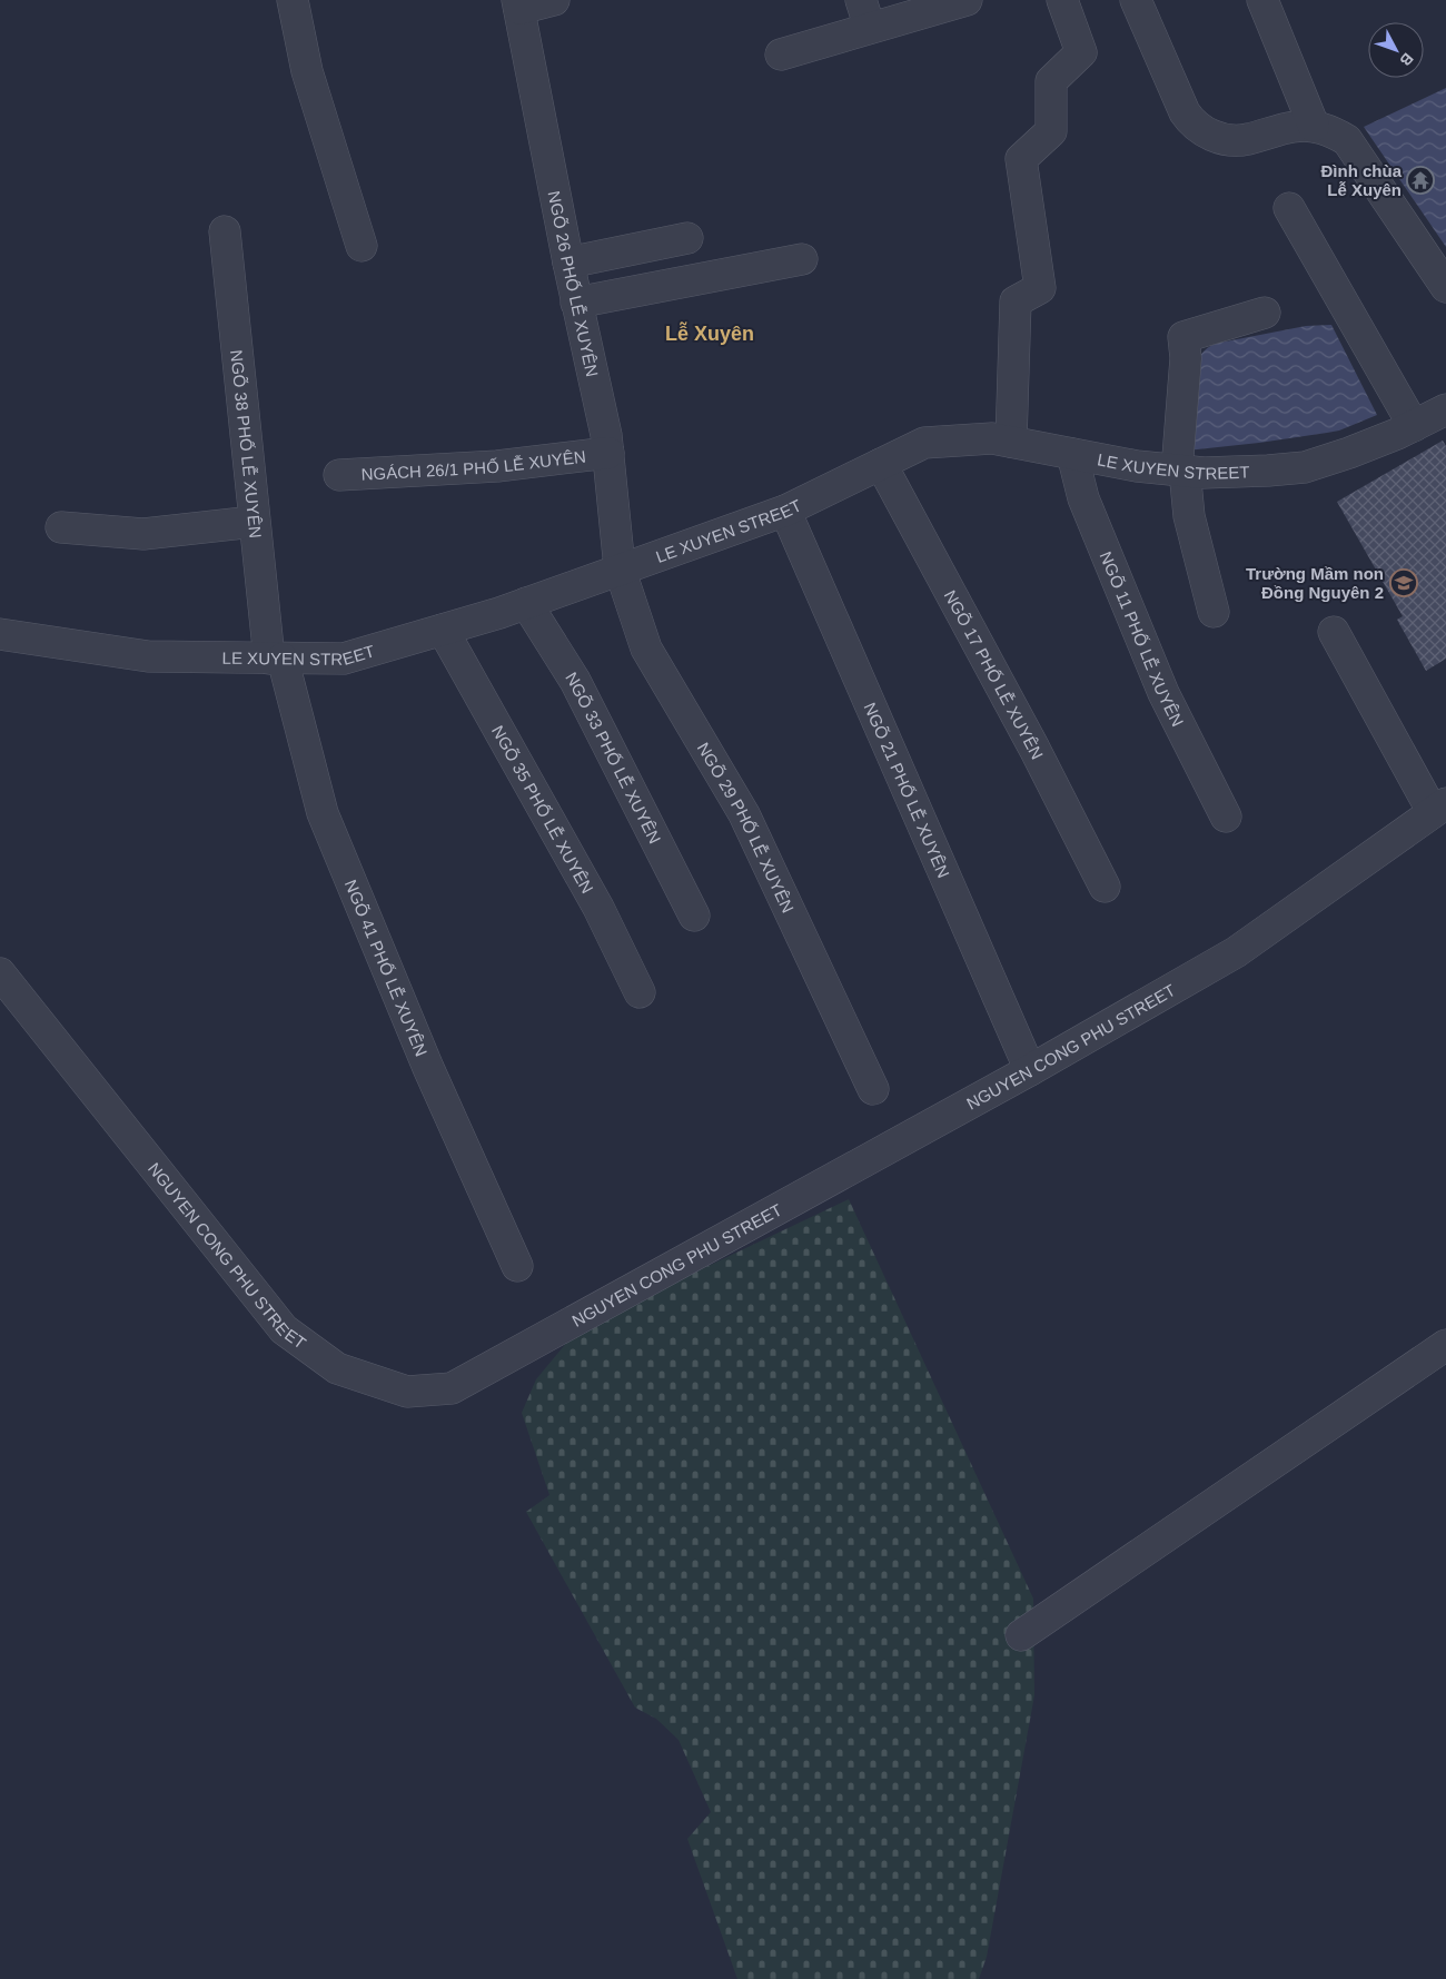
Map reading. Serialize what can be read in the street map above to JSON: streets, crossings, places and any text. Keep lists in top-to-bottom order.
{
  "streets": {
    "street": [
      "NGÕ 26 PHỐ LỄ XUYÊN",
      "NGÕ 38 PHỐ LỄ XUYÊN",
      "NGÁCH 26/1 PHỐ LỄ XUYÊN",
      "LE XUYEN STREET",
      "NGÕ 11 PHỐ LỄ XUYÊN",
      "NGÕ 17 PHỐ LỄ XUYÊN",
      "NGÕ 33 PHỐ LỄ XUYÊN",
      "NGÕ 21 PHỐ LỄ XUYÊN",
      "NGÕ 35 PHỐ LỄ XUYÊN",
      "NGÕ 29 PHỐ LỄ XUYÊN",
      "NGÕ 41 PHỐ LỄ XUYÊN",
      "NGUYEN CONG PHU STREET"
    ]
  },
  "crossings": [
    ["NGÕ 26 PHỐ LỄ XUYÊN", "NGÁCH 26/1 PHỐ LỄ XUYÊN"],
    ["NGÕ 26 PHỐ LỄ XUYÊN", "LE XUYEN STREET"],
    ["NGÕ 26 PHỐ LỄ XUYÊN", "NGÕ 29 PHỐ LỄ XUYÊN"],
    ["NGÕ 38 PHỐ LỄ XUYÊN", "LE XUYEN STREET"],
    ["NGÕ 38 PHỐ LỄ XUYÊN", "NGÕ 41 PHỐ LỄ XUYÊN"],
    ["LE XUYEN STREET", "NGÕ 11 PHỐ LỄ XUYÊN"],
    ["LE XUYEN STREET", "NGÕ 17 PHỐ LỄ XUYÊN"],
    ["LE XUYEN STREET", "NGÕ 33 PHỐ LỄ XUYÊN"],
    ["LE XUYEN STREET", "NGÕ 21 PHỐ LỄ XUYÊN"],
    ["LE XUYEN STREET", "NGÕ 35 PHỐ LỄ XUYÊN"],
    ["LE XUYEN STREET", "NGÕ 29 PHỐ LỄ XUYÊN"],
    ["LE XUYEN STREET", "NGÕ 41 PHỐ LỄ XUYÊN"],
    ["NGÕ 21 PHỐ LỄ XUYÊN", "NGUYEN CONG PHU STREET"]
  ],
  "districts": ["Lễ Xuyên"],
  "places": {
    "temple": ["Đình chùa Lễ Xuyên"],
    "school or university": ["Trường Mầm non Đồng Nguyên 2"]
  },
  "north": "bottom right"
}
